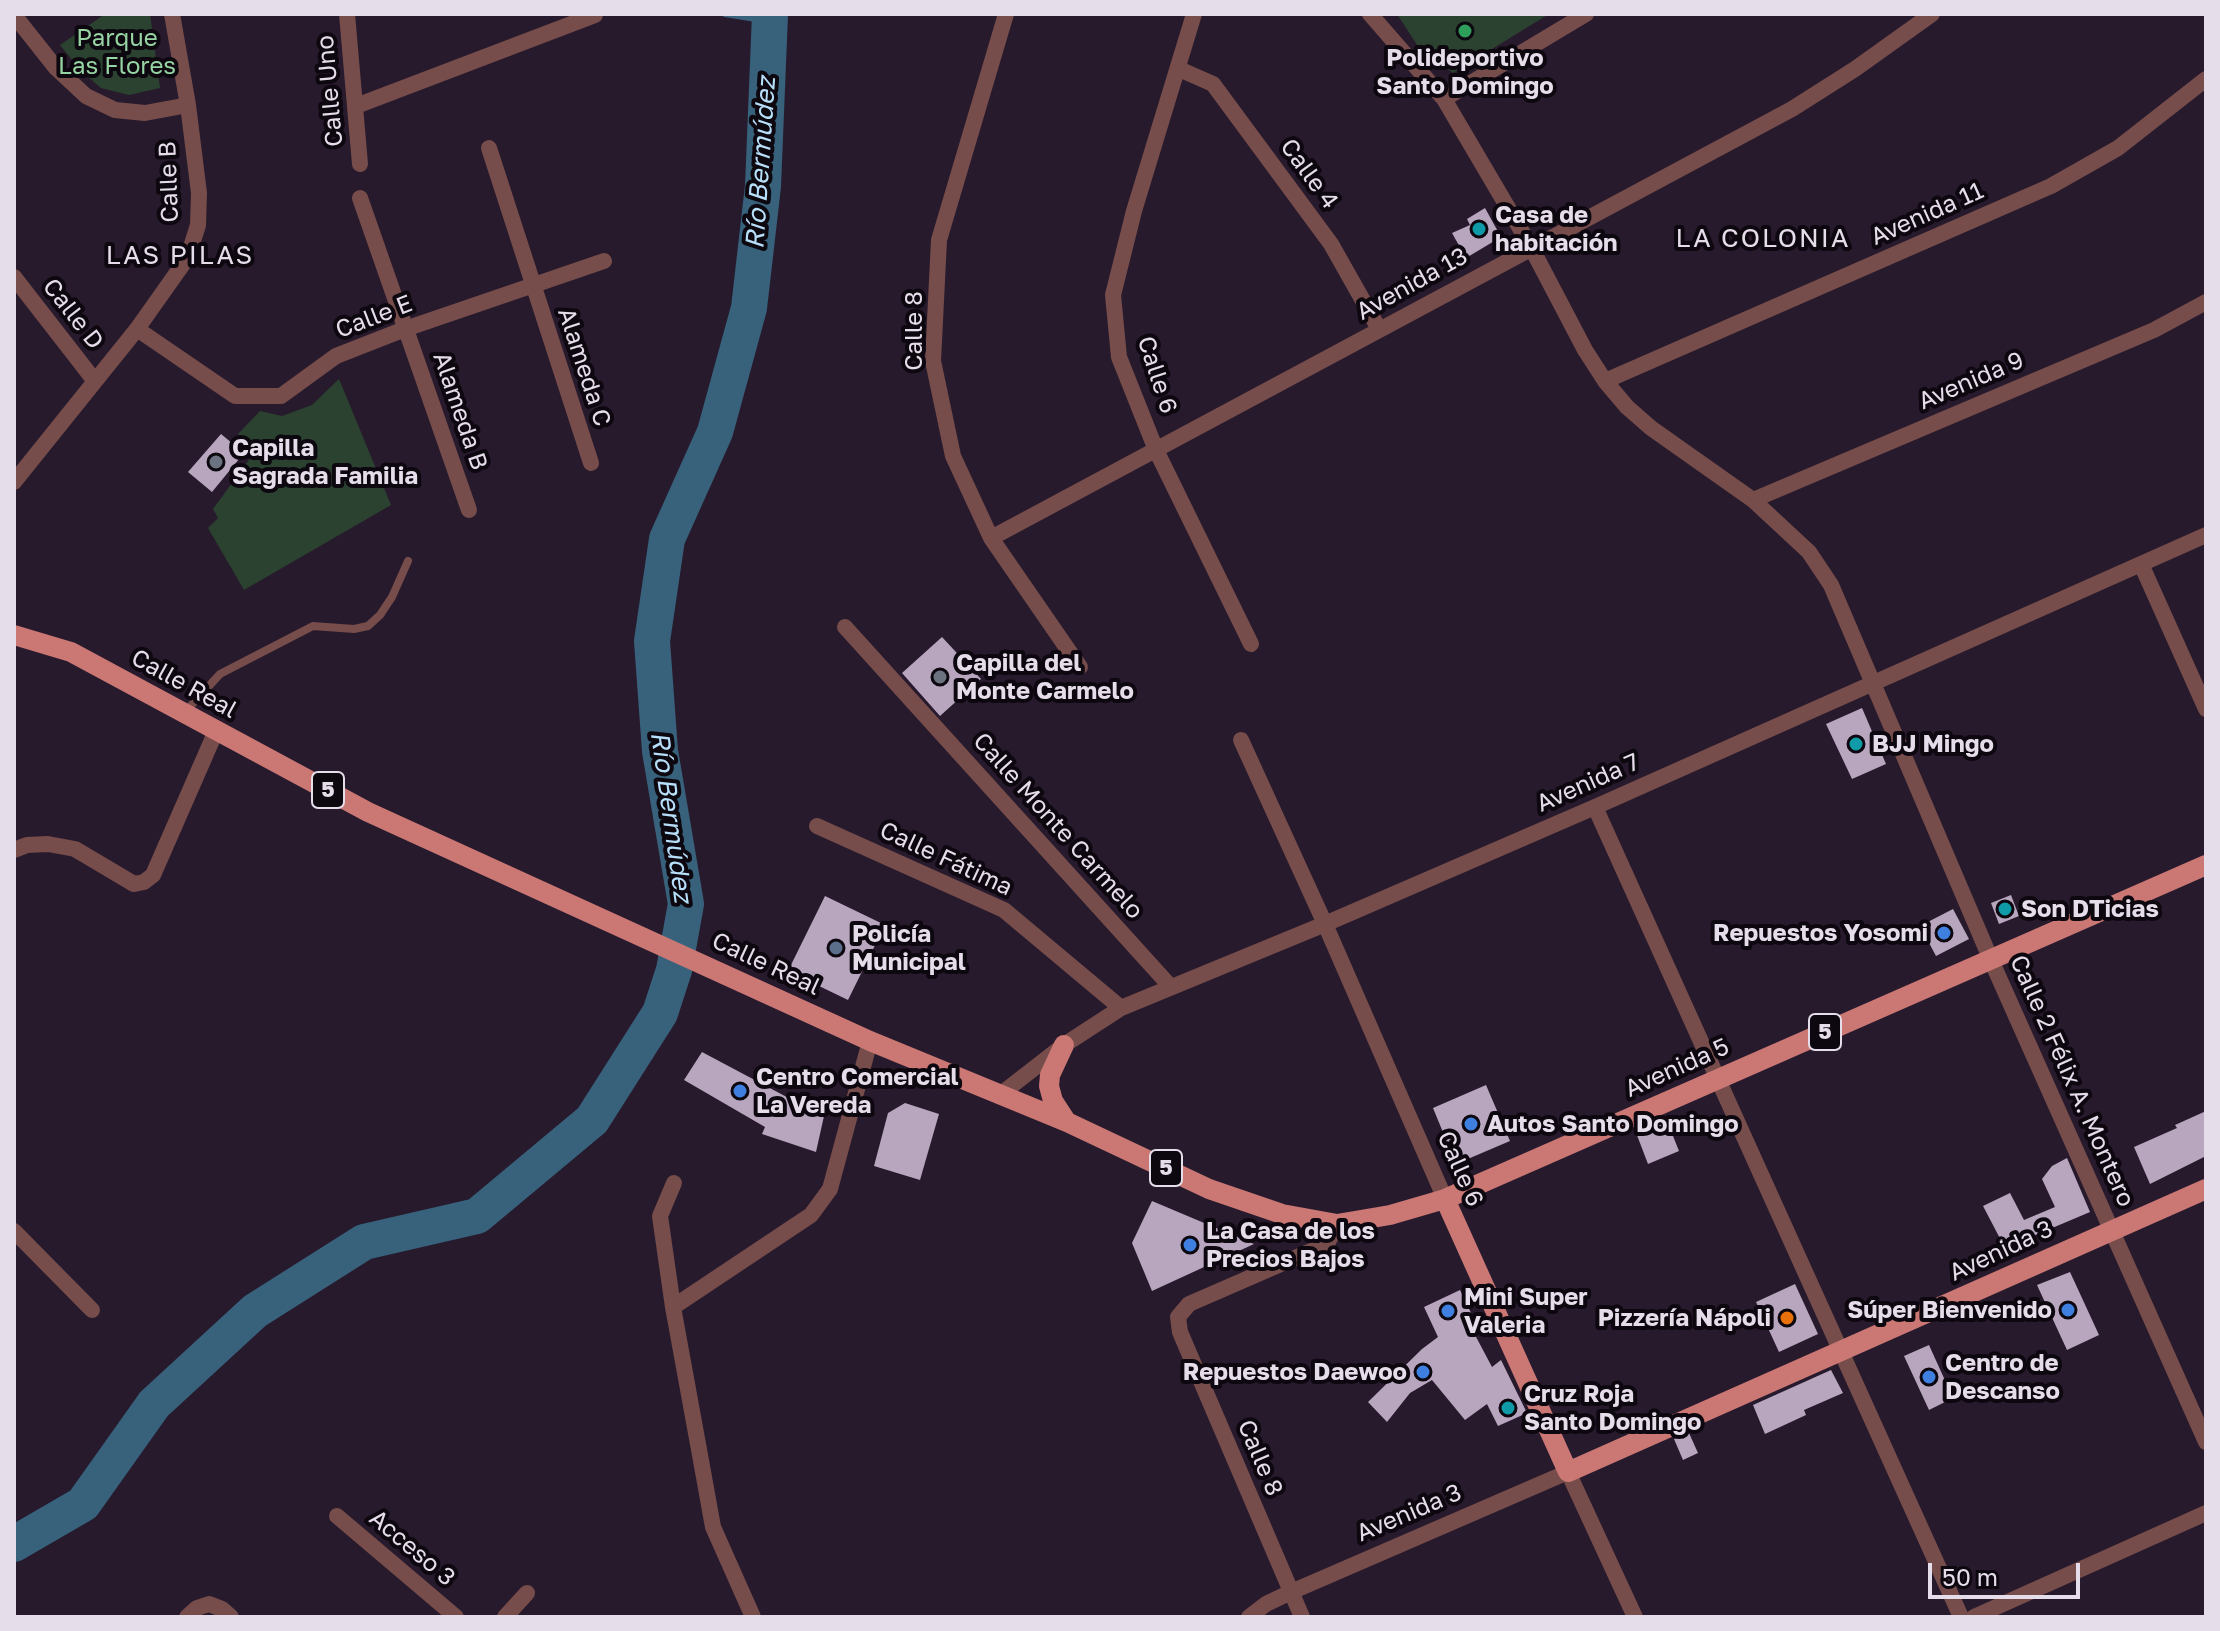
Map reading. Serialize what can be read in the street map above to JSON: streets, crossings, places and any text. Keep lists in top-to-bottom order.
{
  "streets": {
    "main road": [
      "Calle 6",
      "Calle Real",
      "5",
      "Avenida 5",
      "Avenida 3"
    ],
    "street": [
      "Calle Uno",
      "Calle 4",
      "Calle B",
      "Avenida 11",
      "Avenida 13",
      "Calle D",
      "Calle E",
      "Calle 8",
      "Alameda C",
      "Avenida 9",
      "Alameda B",
      "Avenida 7",
      "Calle Monte Carmelo",
      "Calle Fátima",
      "Calle 2 Félix A. Montero",
      "Acceso 3"
    ]
  },
  "crossings": [
    ["Calle 4", "Avenida 13"],
    ["Calle 4", "Calle 6"],
    ["Calle B", "Calle D"],
    ["Calle B", "Calle E"],
    ["Avenida 11", "Calle 2 Félix A. Montero"],
    ["Avenida 13", "Calle 8"],
    ["Avenida 13", "Calle 6"],
    ["Avenida 13", "Calle 2 Félix A. Montero"],
    ["Calle E", "Alameda C"],
    ["Calle E", "Alameda B"],
    ["Calle 8", "Calle Real"],
    ["Calle 8", "Avenida 5"],
    ["Calle 8", "Avenida 3"],
    ["Calle 6", "Avenida 7"],
    ["Calle 6", "Avenida 5"],
    ["Calle 6", "Avenida 3"],
    ["Avenida 9", "Calle 2 Félix A. Montero"],
    ["Calle Real", "Avenida 7"],
    ["Calle Real", "Avenida 5"],
    ["Avenida 7", "Calle Monte Carmelo"],
    ["Avenida 7", "Calle Fátima"],
    ["Avenida 7", "Calle 2 Félix A. Montero"],
    ["Avenida 5", "Calle 2 Félix A. Montero"],
    ["Calle 2 Félix A. Montero", "Avenida 3"]
  ],
  "districts": ["LA COLONIA", "LAS PILAS"],
  "water": ["Río Bermúdez"],
  "parks": ["Parque Las Flores"],
  "places": [
    "Polideportivo Santo Domingo",
    "Casa de habitación",
    "Capilla Sagrada Familia",
    "Capilla del Monte Carmelo",
    "BJJ Mingo",
    "Son DTicias",
    "Repuestos Yosomi",
    "Policía Municipal",
    "Centro Comercial La Vereda",
    "Autos Santo Domingo",
    "La Casa de los Precios Bajos",
    "Súper Bienvenido",
    "Mini Super Valeria",
    "Pizzería Nápoli",
    "Repuestos Daewoo",
    "Centro de Descanso",
    "Cruz Roja Santo Domingo"
  ],
  "scale_bar": "50 m"
}
